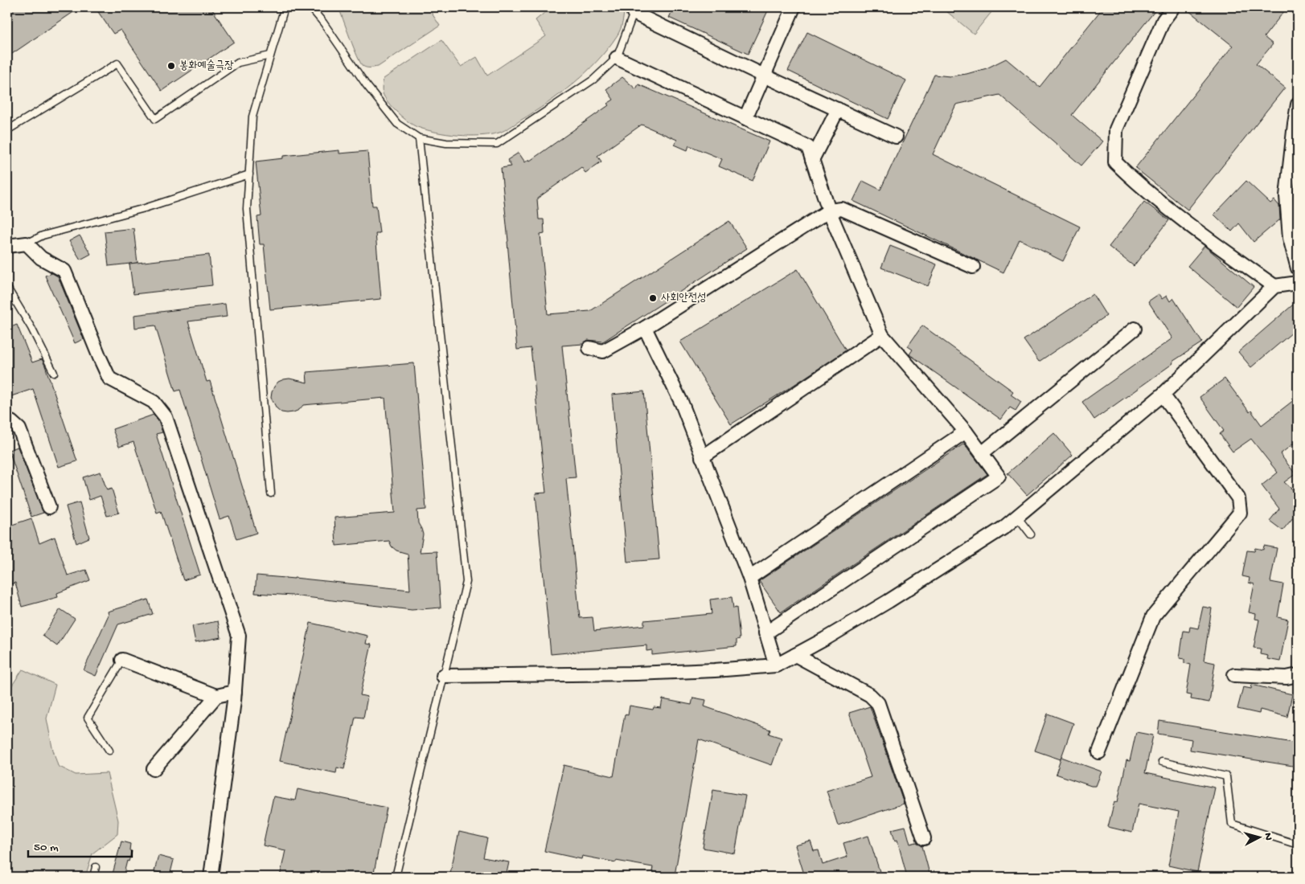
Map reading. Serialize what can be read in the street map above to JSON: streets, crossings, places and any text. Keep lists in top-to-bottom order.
{
  "places": ["봉화예술극장", "사회안전성"],
  "scale_bar": "50 m",
  "north": "right"
}
